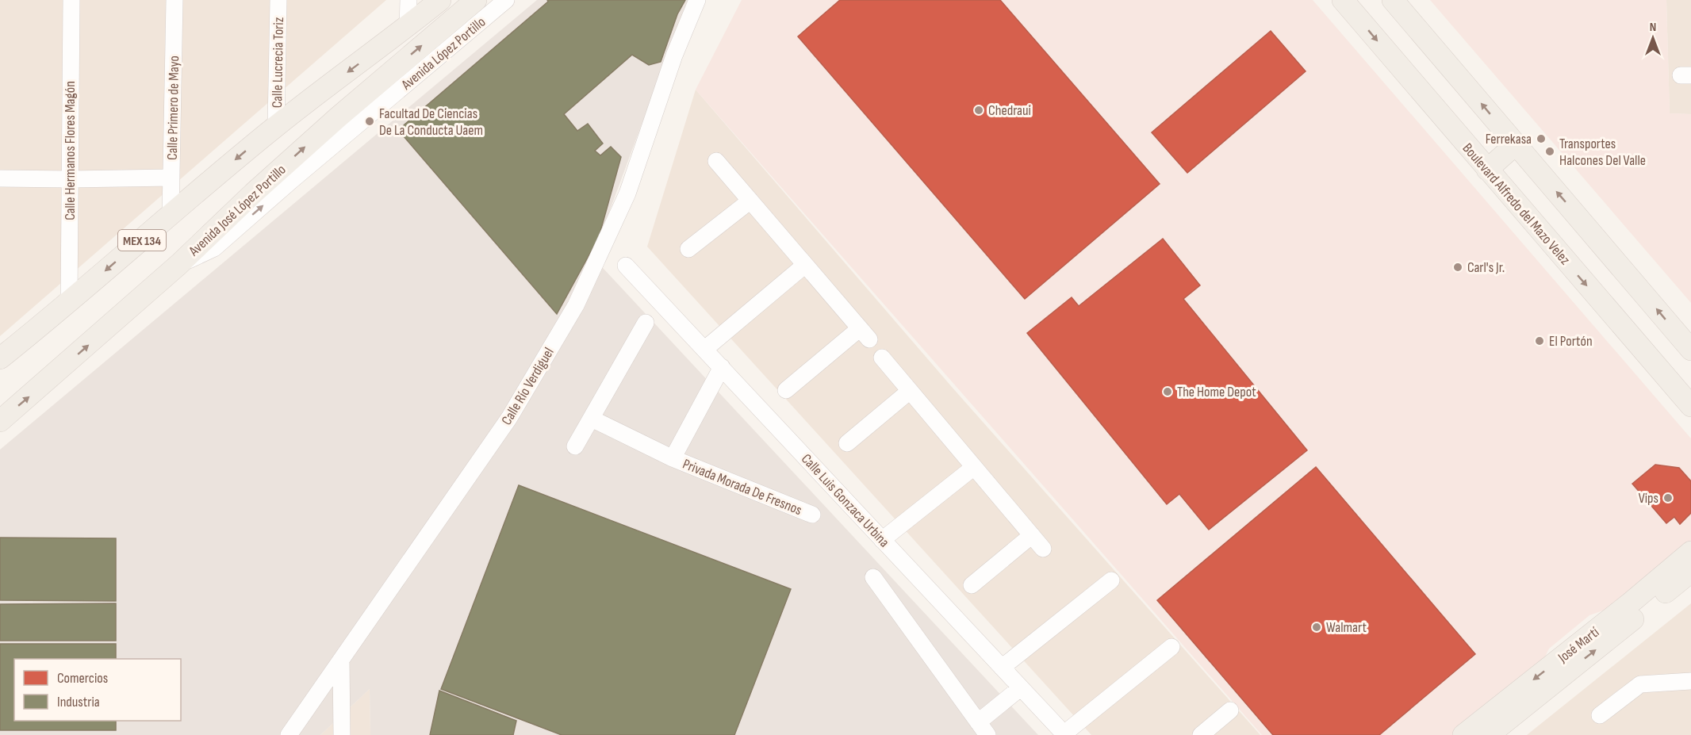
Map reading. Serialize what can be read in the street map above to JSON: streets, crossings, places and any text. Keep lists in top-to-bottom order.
{
  "streets": {
    "main road": [
      "Boulevard Alfredo del Mazo Velez",
      "Avenida José López Portillo",
      "MEX 134",
      "José Martí"
    ],
    "street": [
      "Avenida López Portillo",
      "Calle Lucrecia Toriz",
      "Calle Primero de Mayo",
      "Calle Hermanos Flores Magón",
      "Calle Río Verdiguel",
      "Privada Morada De Fresnos",
      "Calle Luis Gonzaca Urbina"
    ]
  },
  "crossings": [
    ["Avenida López Portillo", "Avenida José López Portillo"],
    ["Calle Lucrecia Toriz", "MEX 134"],
    ["Calle Primero de Mayo", "MEX 134"],
    ["Calle Hermanos Flores Magón", "MEX 134"],
    ["Privada Morada De Fresnos", "Calle Luis Gonzaca Urbina"]
  ],
  "one_way": ["Avenida López Portillo"],
  "places": [
    "Chedraui",
    "Facultad De Ciencias De La Conducta Uaem",
    "Ferrekasa",
    "Transportes Halcones Del Valle",
    "Carl's Jr.",
    "El Portón",
    "The Home Depot",
    "Vips",
    "Walmart"
  ],
  "legend": ["Comercios", "Industria"],
  "north": "top"
}
